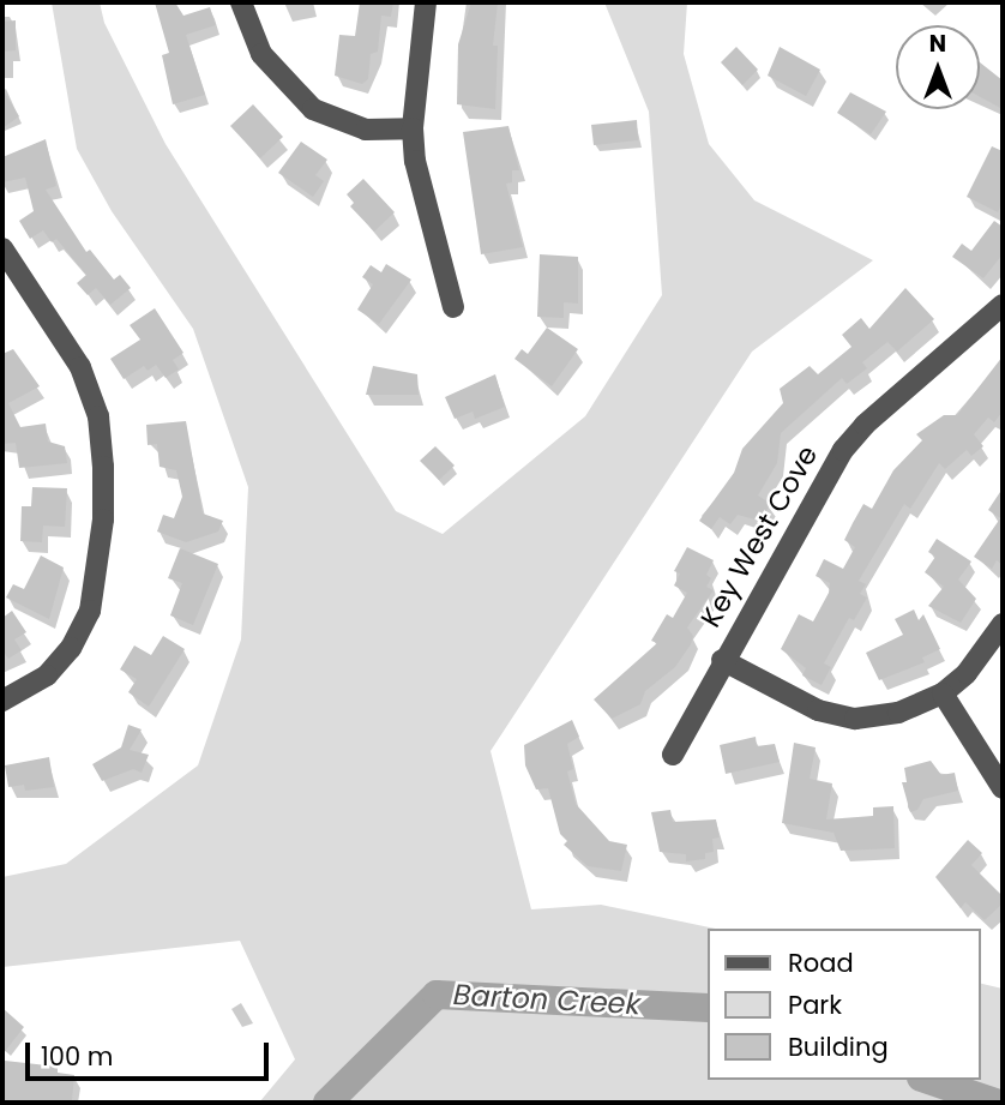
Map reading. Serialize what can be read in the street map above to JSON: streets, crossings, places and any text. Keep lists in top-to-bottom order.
{
  "streets": {
    "street": ["Key West Cove"]
  },
  "water": ["Barton Creek"],
  "legend": ["Road", "Park", "Building"],
  "scale_bar": "100 m",
  "north": "top"
}
